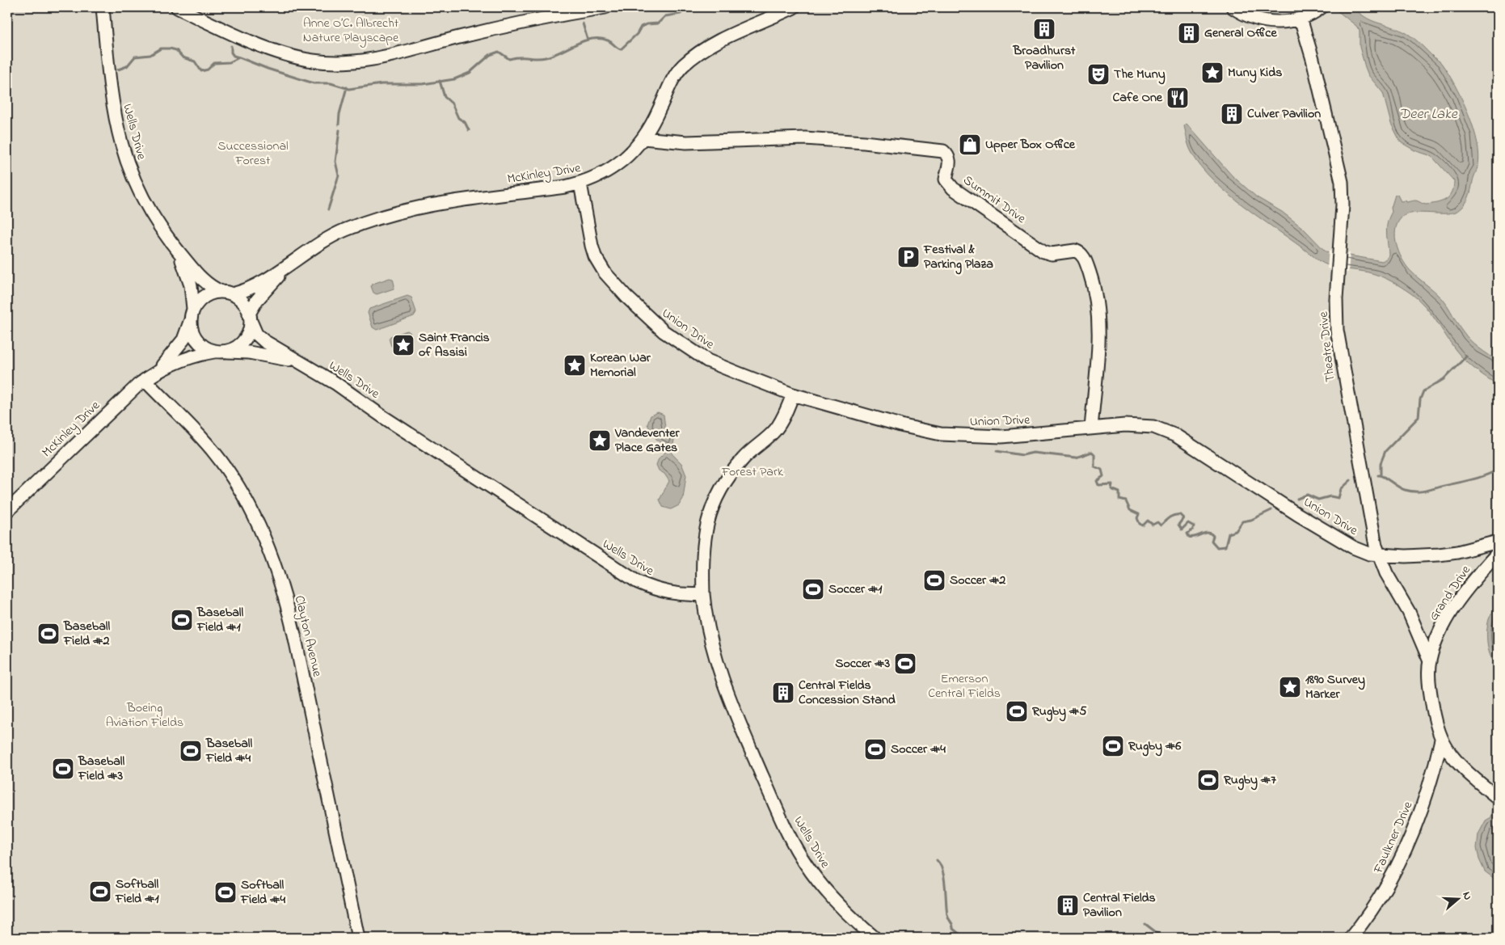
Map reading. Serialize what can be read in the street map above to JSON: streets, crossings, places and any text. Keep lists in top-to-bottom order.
{
  "streets": {
    "street": [
      "Wells Drive",
      "McKinley Drive",
      "Summit Drive",
      "Union Drive",
      "Theatre Drive",
      "Grand Drive",
      "Clayton Avenue",
      "Faulkner Drive"
    ]
  },
  "crossings": [
    ["Wells Drive", "McKinley Drive"],
    ["McKinley Drive", "Summit Drive"],
    ["McKinley Drive", "Union Drive"],
    ["McKinley Drive", "Clayton Avenue"],
    ["Summit Drive", "Union Drive"],
    ["Union Drive", "Theatre Drive"],
    ["Theatre Drive", "Grand Drive"],
    ["Grand Drive", "Faulkner Drive"]
  ],
  "water": ["Deer Lake"],
  "parks": [
    "Anne O’C. Albrecht Nature Playscape",
    "Successional Forest",
    "Forest Park",
    "Emerson Central Fields",
    "Boeing Aviation Fields"
  ],
  "places": {
    "building": [
      "Broadhurst Pavilion",
      "General Office",
      "Culver Pavilion",
      "Central Fields Concession Stand",
      "Central Fields Pavilion"
    ],
    "place": [
      "Muny Kids",
      "Saint Francis of Assisi",
      "Korean War Memorial",
      "Vandeventer Place Gates",
      "1890 Survey Marker"
    ],
    "theatre": ["The Muny"],
    "restaurant": ["Cafe One"],
    "shop": ["Upper Box Office"],
    "parking": ["Festival & Parking Plaza"],
    "sports": [
      "Soccer #2",
      "Soccer #1",
      "Baseball Field #1",
      "Baseball Field #2",
      "Soccer #3",
      "Rugby #5",
      "Rugby #6",
      "Soccer #4",
      "Baseball Field #4",
      "Baseball Field #3",
      "Rugby #7",
      "Softball Field #1",
      "Softball Field #4"
    ]
  },
  "north": "right"
}
